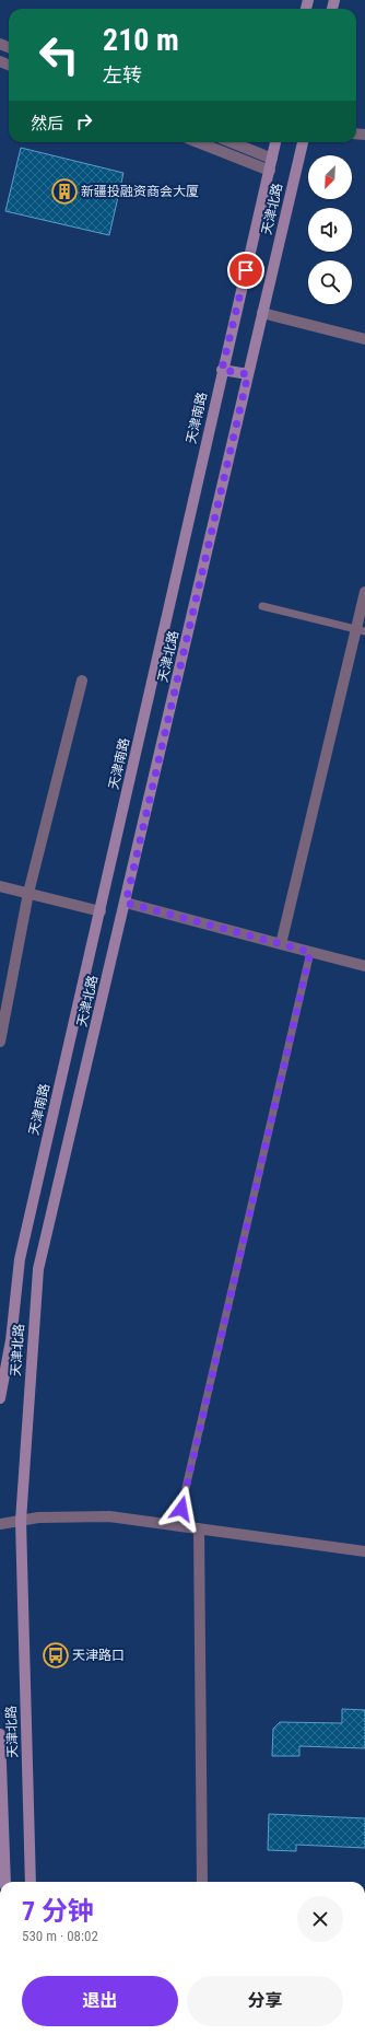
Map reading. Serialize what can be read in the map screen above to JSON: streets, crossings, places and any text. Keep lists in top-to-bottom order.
{
  "streets": {
    "street": ["天津北路", "天津南路"]
  },
  "places": {
    "building": ["新疆投融资商会大厦"],
    "bus stop": ["天津路口"]
  },
  "north": "bottom left",
  "page": {
    "turn": ["210 m", "左转"],
    "then": "然后",
    "heading": ["7 分钟", "530 m · 08:02"],
    "buttons": ["退出", "分享"]
  }
}
